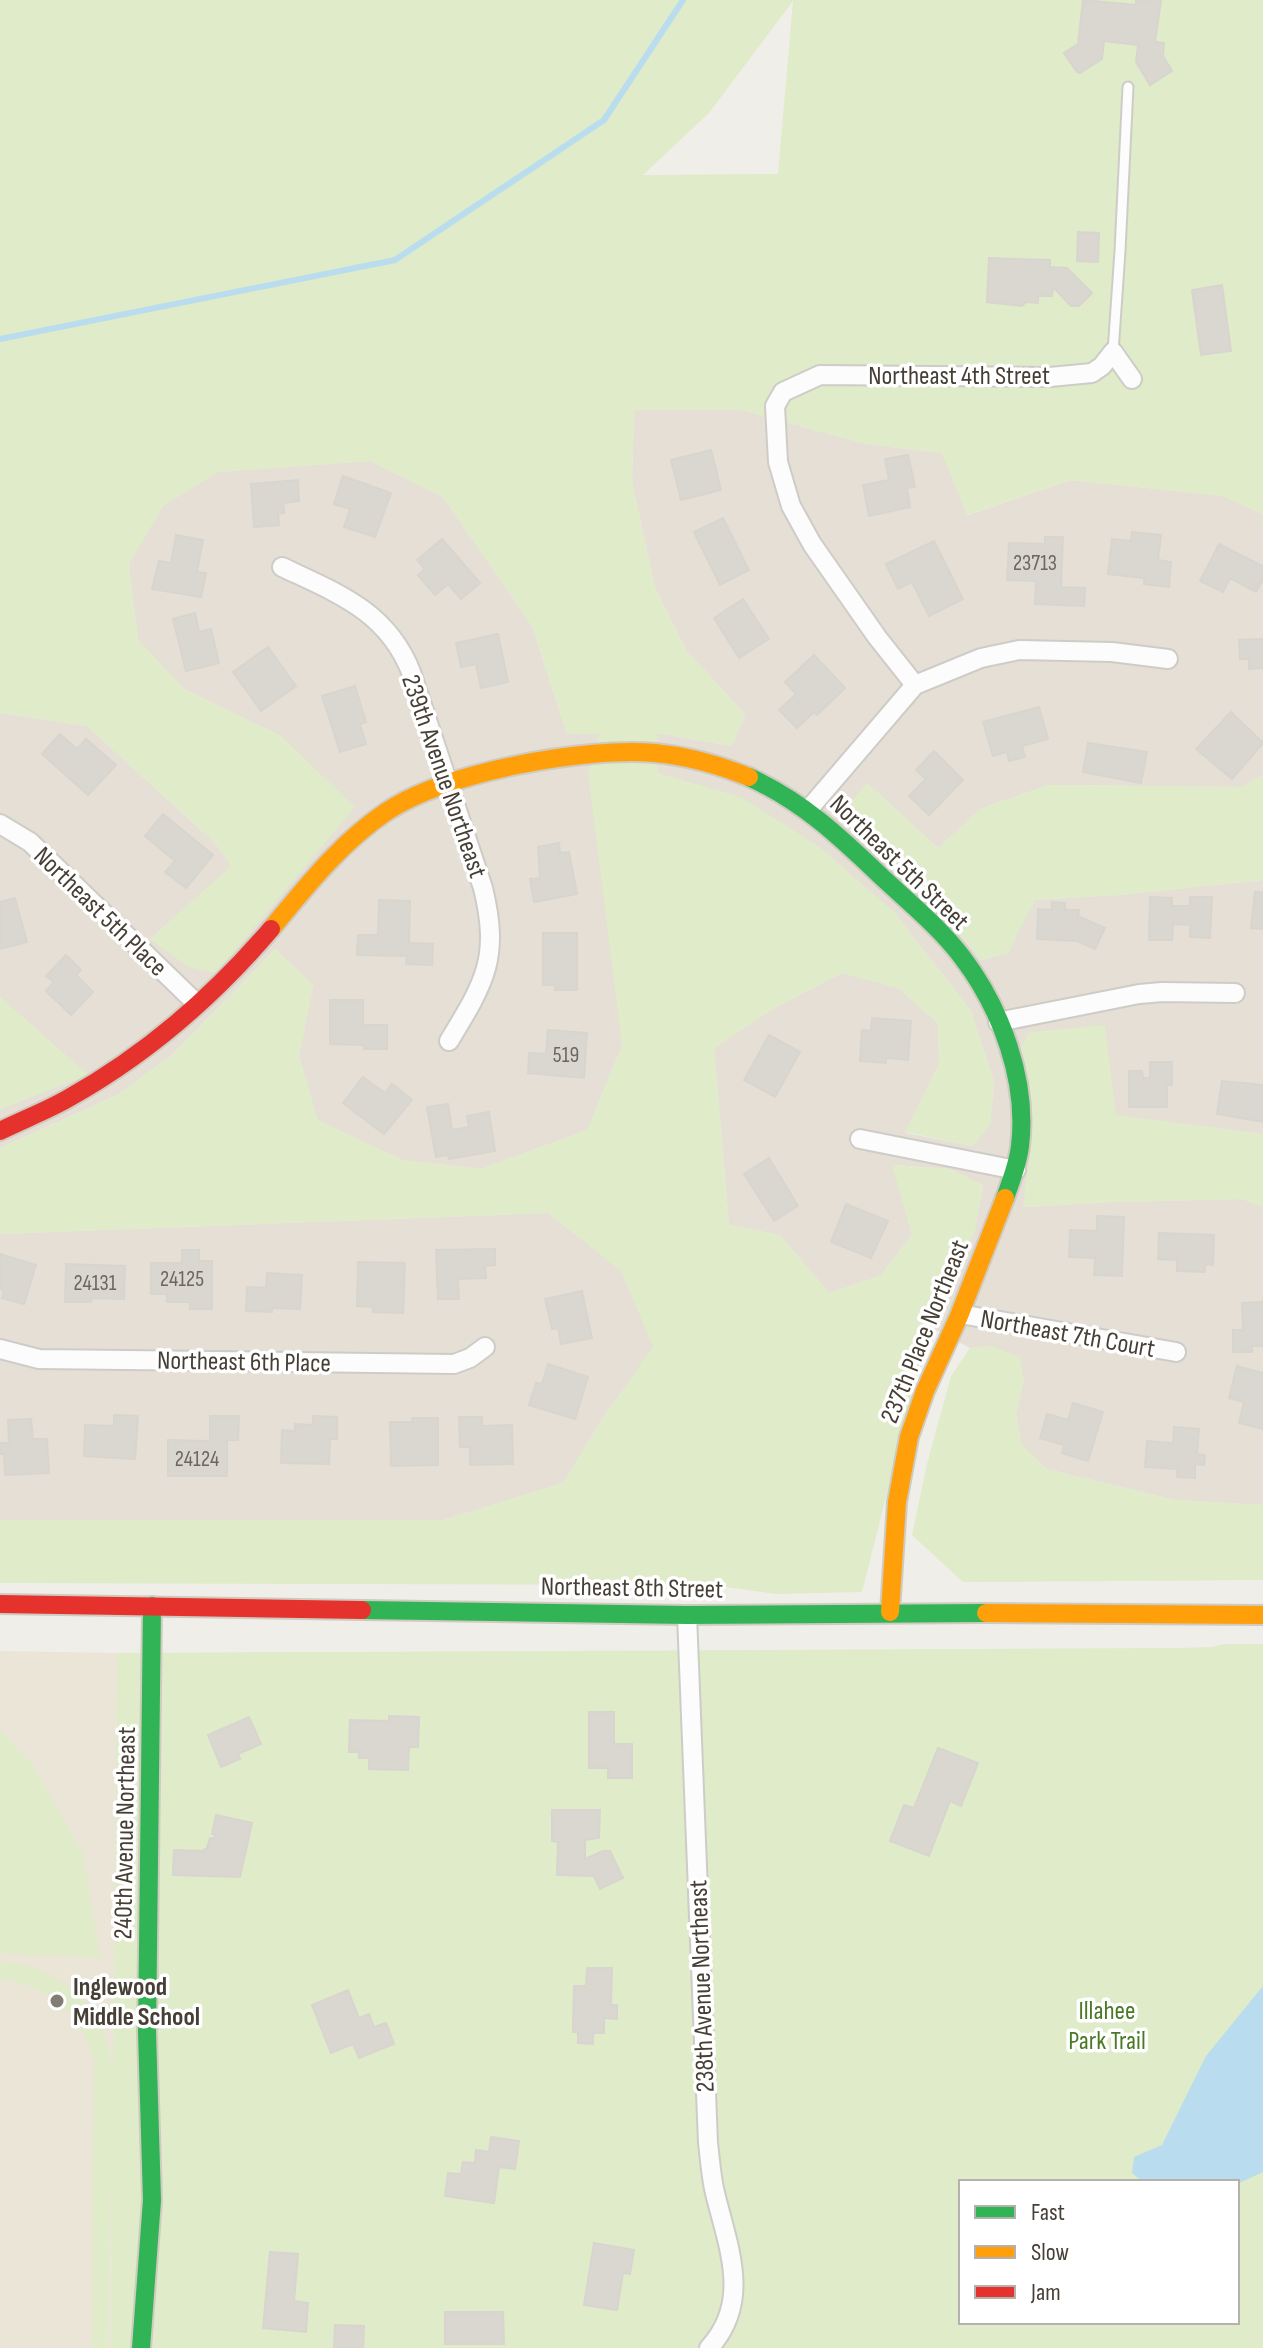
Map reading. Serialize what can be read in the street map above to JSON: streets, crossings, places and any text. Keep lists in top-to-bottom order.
{
  "streets": {
    "street": [
      "Northeast 4th Street",
      "239th Avenue Northeast",
      "Northeast 5th Street",
      "Northeast 5th Place",
      "237th Place Northeast",
      "Northeast 7th Court",
      "Northeast 6th Place",
      "Northeast 8th Street",
      "240th Avenue Northeast",
      "238th Avenue Northeast"
    ]
  },
  "crossings": [
    ["239th Avenue Northeast", "Northeast 5th Street"],
    ["Northeast 5th Street", "Northeast 5th Place"],
    ["Northeast 5th Street", "237th Place Northeast"],
    ["237th Place Northeast", "Northeast 7th Court"],
    ["237th Place Northeast", "Northeast 8th Street"],
    ["Northeast 8th Street", "240th Avenue Northeast"],
    ["Northeast 8th Street", "238th Avenue Northeast"]
  ],
  "parks": ["Illahee Park Trail"],
  "places": ["Inglewood Middle School"],
  "house_numbers": [
    "23713",
    "519",
    "24125",
    "24131",
    "24124"
  ],
  "legend": ["Fast", "Slow", "Jam"]
}
